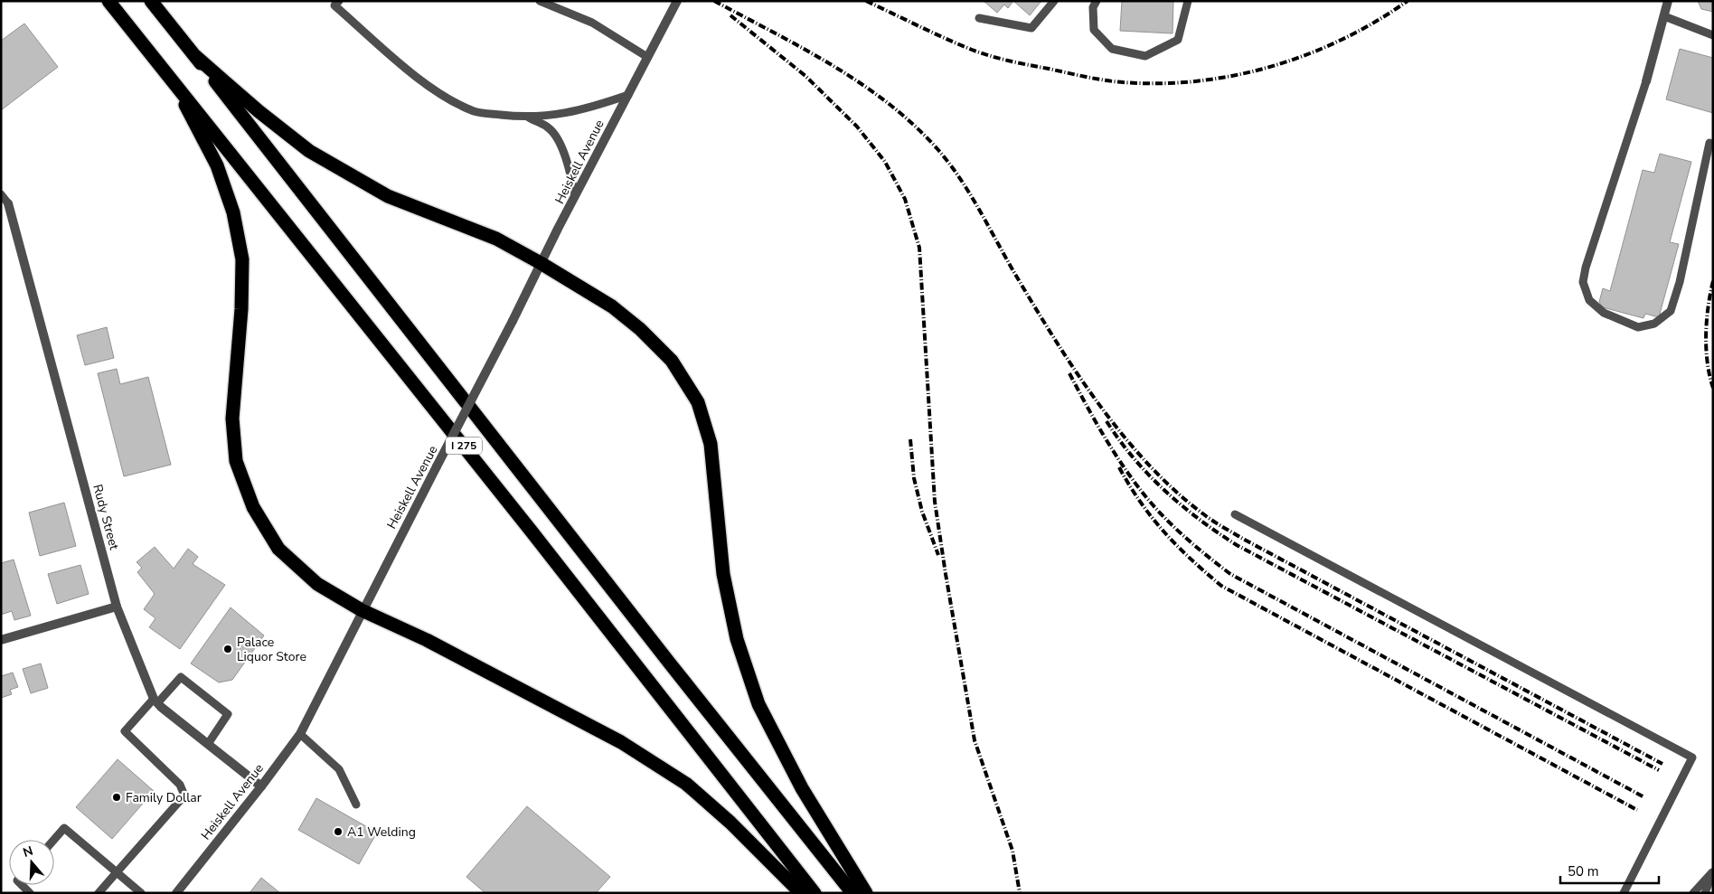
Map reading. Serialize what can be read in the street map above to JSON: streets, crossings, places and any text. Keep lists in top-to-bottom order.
{
  "streets": {
    "highway": ["I 275"],
    "street": ["Heiskell Avenue", "Rudy Street"]
  },
  "crossings": [
    ["Heiskell Avenue", "Rudy Street"]
  ],
  "places": ["Palace Liquor Store", "Family Dollar", "A1 Welding"],
  "scale_bar": "50 m",
  "north": "top"
}
